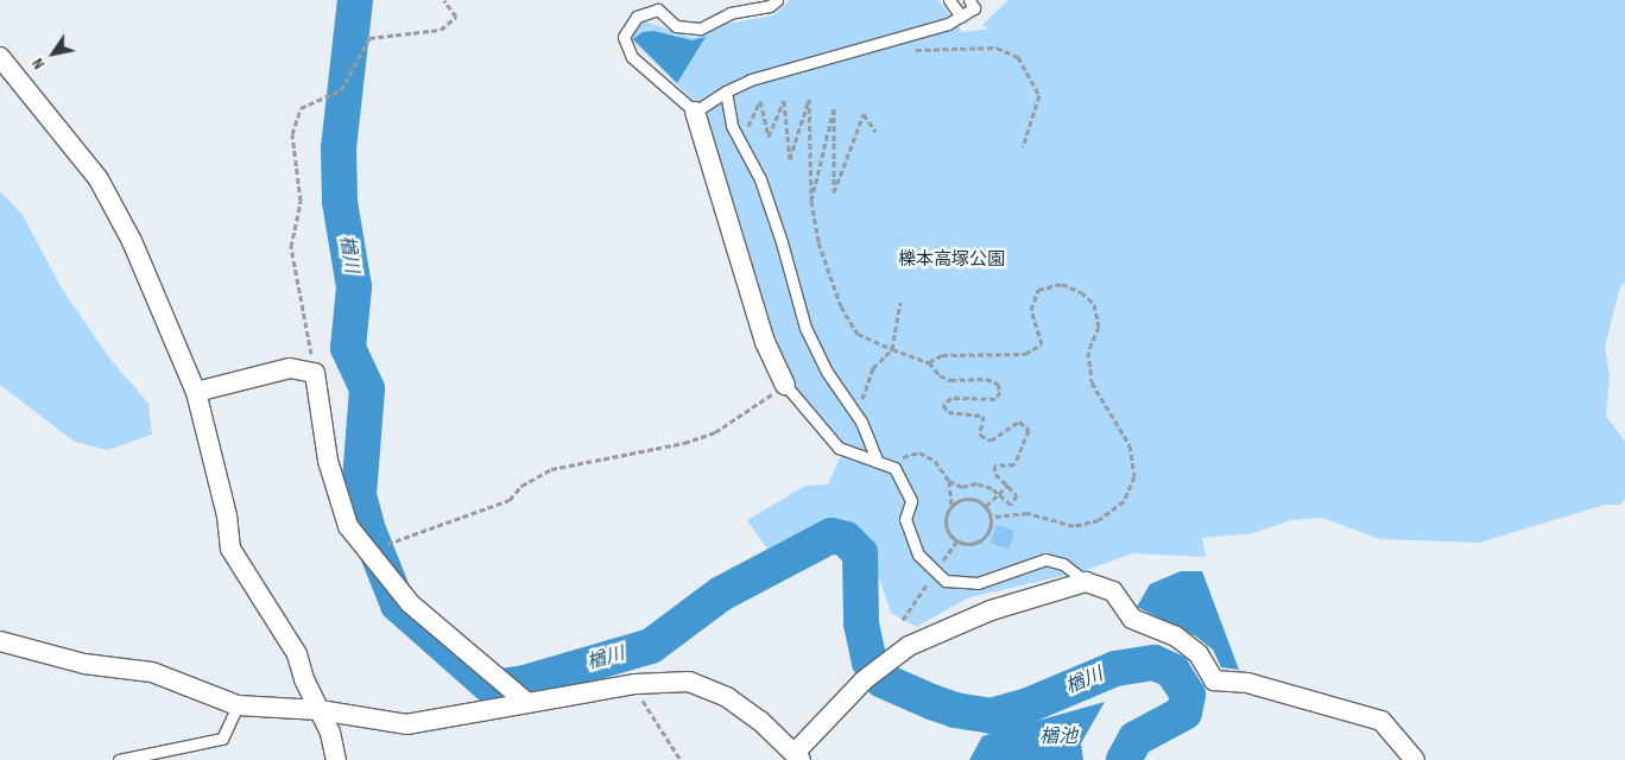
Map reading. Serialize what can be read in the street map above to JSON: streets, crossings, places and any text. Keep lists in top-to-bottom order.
{
  "water": ["楢川", "楢池"],
  "parks": ["櫟本高塚公園"],
  "north": "bottom left"
}
